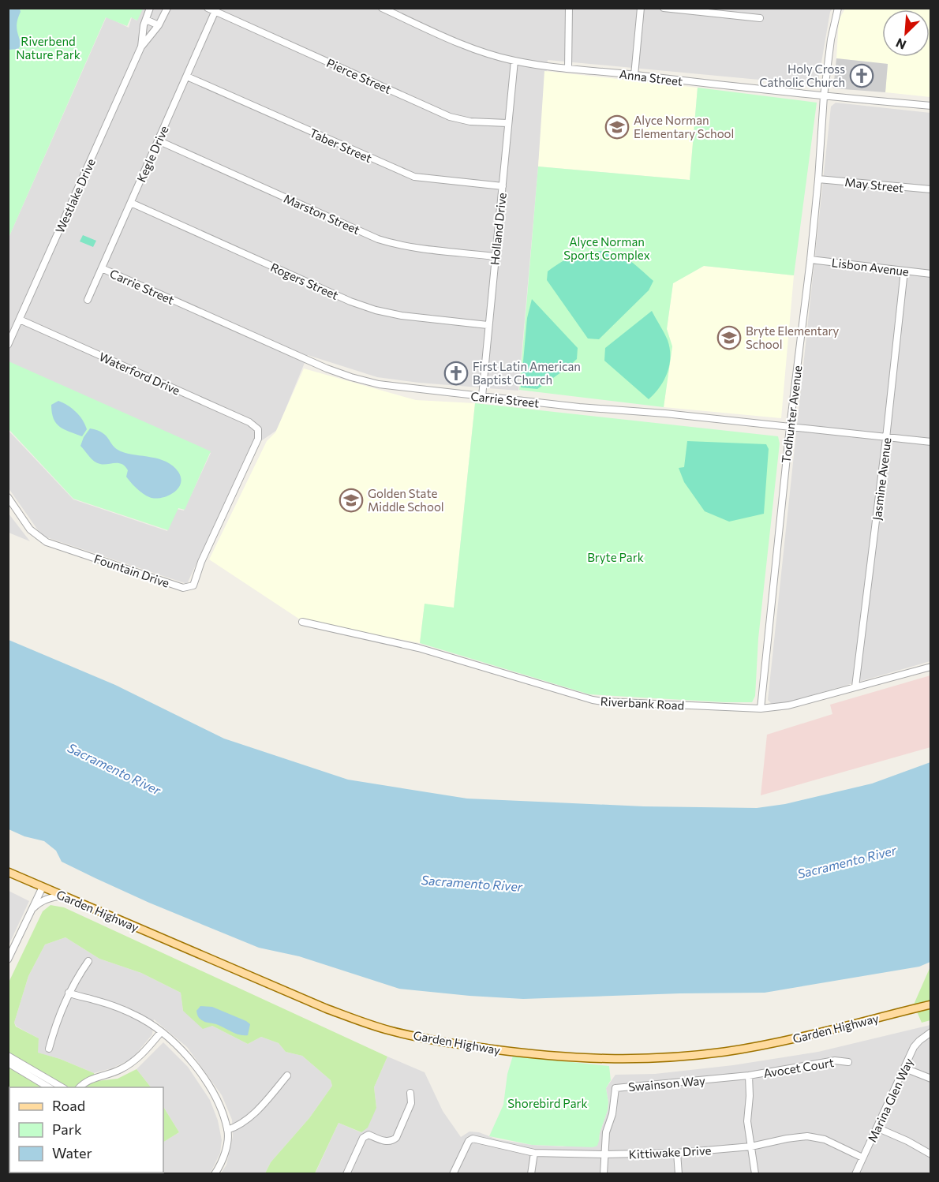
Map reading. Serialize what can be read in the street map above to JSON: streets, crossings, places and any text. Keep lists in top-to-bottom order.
{
  "streets": {
    "main road": ["Garden Highway"],
    "street": [
      "Pierce Street",
      "Anna Street",
      "Taber Street",
      "Kegle Drive",
      "May Street",
      "Westlake Drive",
      "Marston Street",
      "Holland Drive",
      "Lisbon Avenue",
      "Rogers Street",
      "Carrie Street",
      "Waterford Drive",
      "Todhunter Avenue",
      "Jasmine Avenue",
      "Fountain Drive",
      "Riverbank Road",
      "Avocet Court",
      "Swainson Way",
      "Marina Glen Way",
      "Kittiwake Drive"
    ]
  },
  "crossings": [
    ["Pierce Street", "Kegle Drive"],
    ["Pierce Street", "Holland Drive"],
    ["Anna Street", "Holland Drive"],
    ["Anna Street", "Todhunter Avenue"],
    ["Taber Street", "Kegle Drive"],
    ["Taber Street", "Holland Drive"],
    ["Kegle Drive", "Marston Street"],
    ["Kegle Drive", "Rogers Street"],
    ["Kegle Drive", "Carrie Street"],
    ["May Street", "Todhunter Avenue"],
    ["Westlake Drive", "Waterford Drive"],
    ["Marston Street", "Holland Drive"],
    ["Holland Drive", "Rogers Street"],
    ["Holland Drive", "Carrie Street"],
    ["Lisbon Avenue", "Todhunter Avenue"],
    ["Lisbon Avenue", "Jasmine Avenue"],
    ["Carrie Street", "Todhunter Avenue"],
    ["Carrie Street", "Jasmine Avenue"],
    ["Waterford Drive", "Fountain Drive"],
    ["Todhunter Avenue", "Riverbank Road"],
    ["Jasmine Avenue", "Riverbank Road"],
    ["Avocet Court", "Swainson Way"],
    ["Swainson Way", "Kittiwake Drive"],
    ["Marina Glen Way", "Kittiwake Drive"]
  ],
  "water": ["Sacramento River"],
  "parks": [
    "Riverbend Nature Park",
    "Alyce Norman Sports Complex",
    "Bryte Park",
    "Shorebird Park"
  ],
  "places": {
    "church": ["Holy Cross Catholic Church", "First Latin American Baptist Church"],
    "school or university": ["Alyce Norman Elementary School", "Bryte Elementary School", "Golden State Middle School"]
  },
  "legend": ["Road", "Park", "Water"],
  "north": "bottom left"
}
